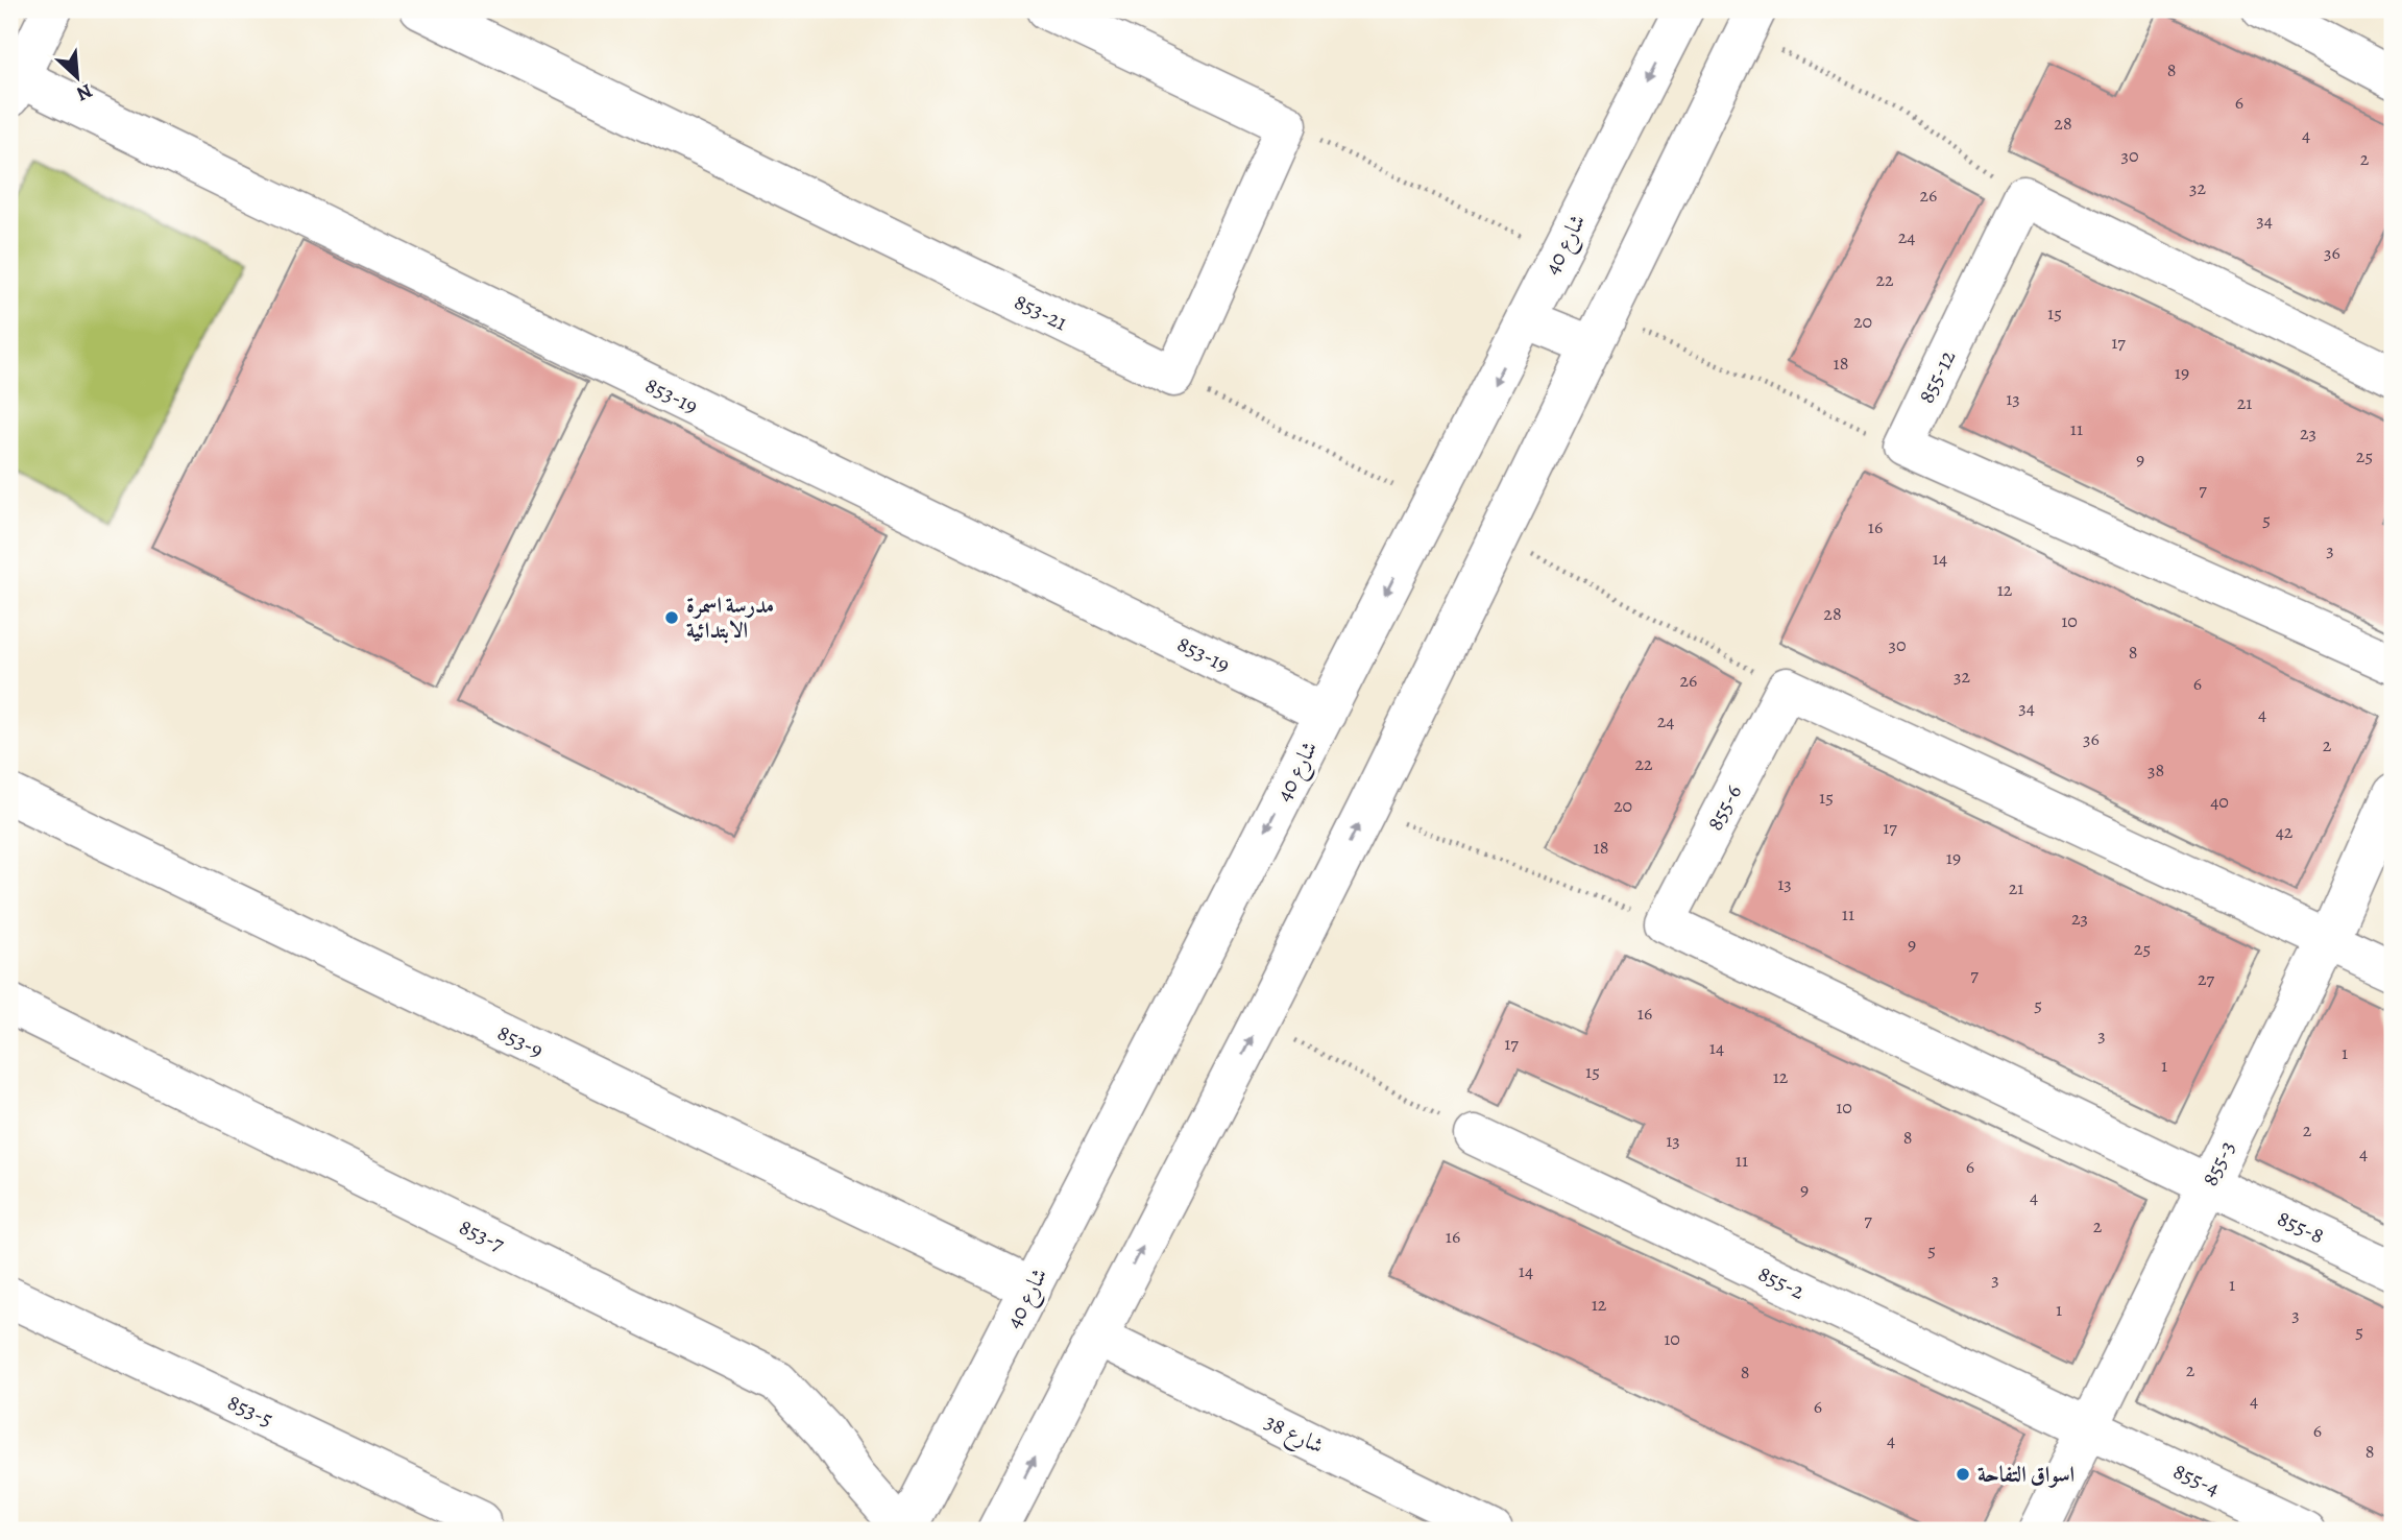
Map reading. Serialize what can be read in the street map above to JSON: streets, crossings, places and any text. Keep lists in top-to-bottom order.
{
  "streets": {
    "street": [
      "شارع 40",
      "853-21",
      "855-12",
      "853-19",
      "855-6",
      "853-9",
      "855-3",
      "855-8",
      "853-7",
      "855-2",
      "853-5",
      "شارع 38",
      "855-4"
    ]
  },
  "crossings": [
    ["شارع 40", "853-19"],
    ["شارع 40", "853-9"],
    ["شارع 40", "853-7"],
    ["855-3", "855-8"],
    ["855-3", "855-2"],
    ["855-3", "855-4"],
    ["855-2", "855-4"]
  ],
  "places": ["مدرسة اسمرة الابتدائية", "اسواق التفاحة"],
  "house_numbers": [
    "8",
    "6",
    "28",
    "4",
    "30",
    "2",
    "32",
    "26",
    "34",
    "24",
    "36",
    "22",
    "15",
    "20",
    "17",
    "18",
    "19",
    "13",
    "21",
    "11",
    "23",
    "25",
    "9",
    "7",
    "5",
    "16",
    "3",
    "14",
    "12",
    "28",
    "10",
    "30",
    "8",
    "32",
    "26",
    "6",
    "34",
    "4",
    "24",
    "36",
    "2",
    "22",
    "38",
    "15",
    "40",
    "20",
    "17",
    "42",
    "18",
    "19",
    "13",
    "21",
    "11",
    "23",
    "9",
    "25",
    "7",
    "27",
    "5",
    "16",
    "3",
    "17",
    "14",
    "1",
    "1",
    "15",
    "12",
    "10",
    "2",
    "8",
    "13",
    "4",
    "11",
    "6",
    "9",
    "4",
    "7",
    "2",
    "16",
    "5",
    "14",
    "3",
    "1",
    "12",
    "1",
    "3",
    "5",
    "10",
    "2",
    "8",
    "4",
    "6",
    "6",
    "4",
    "8"
  ],
  "north": "bottom right"
}
